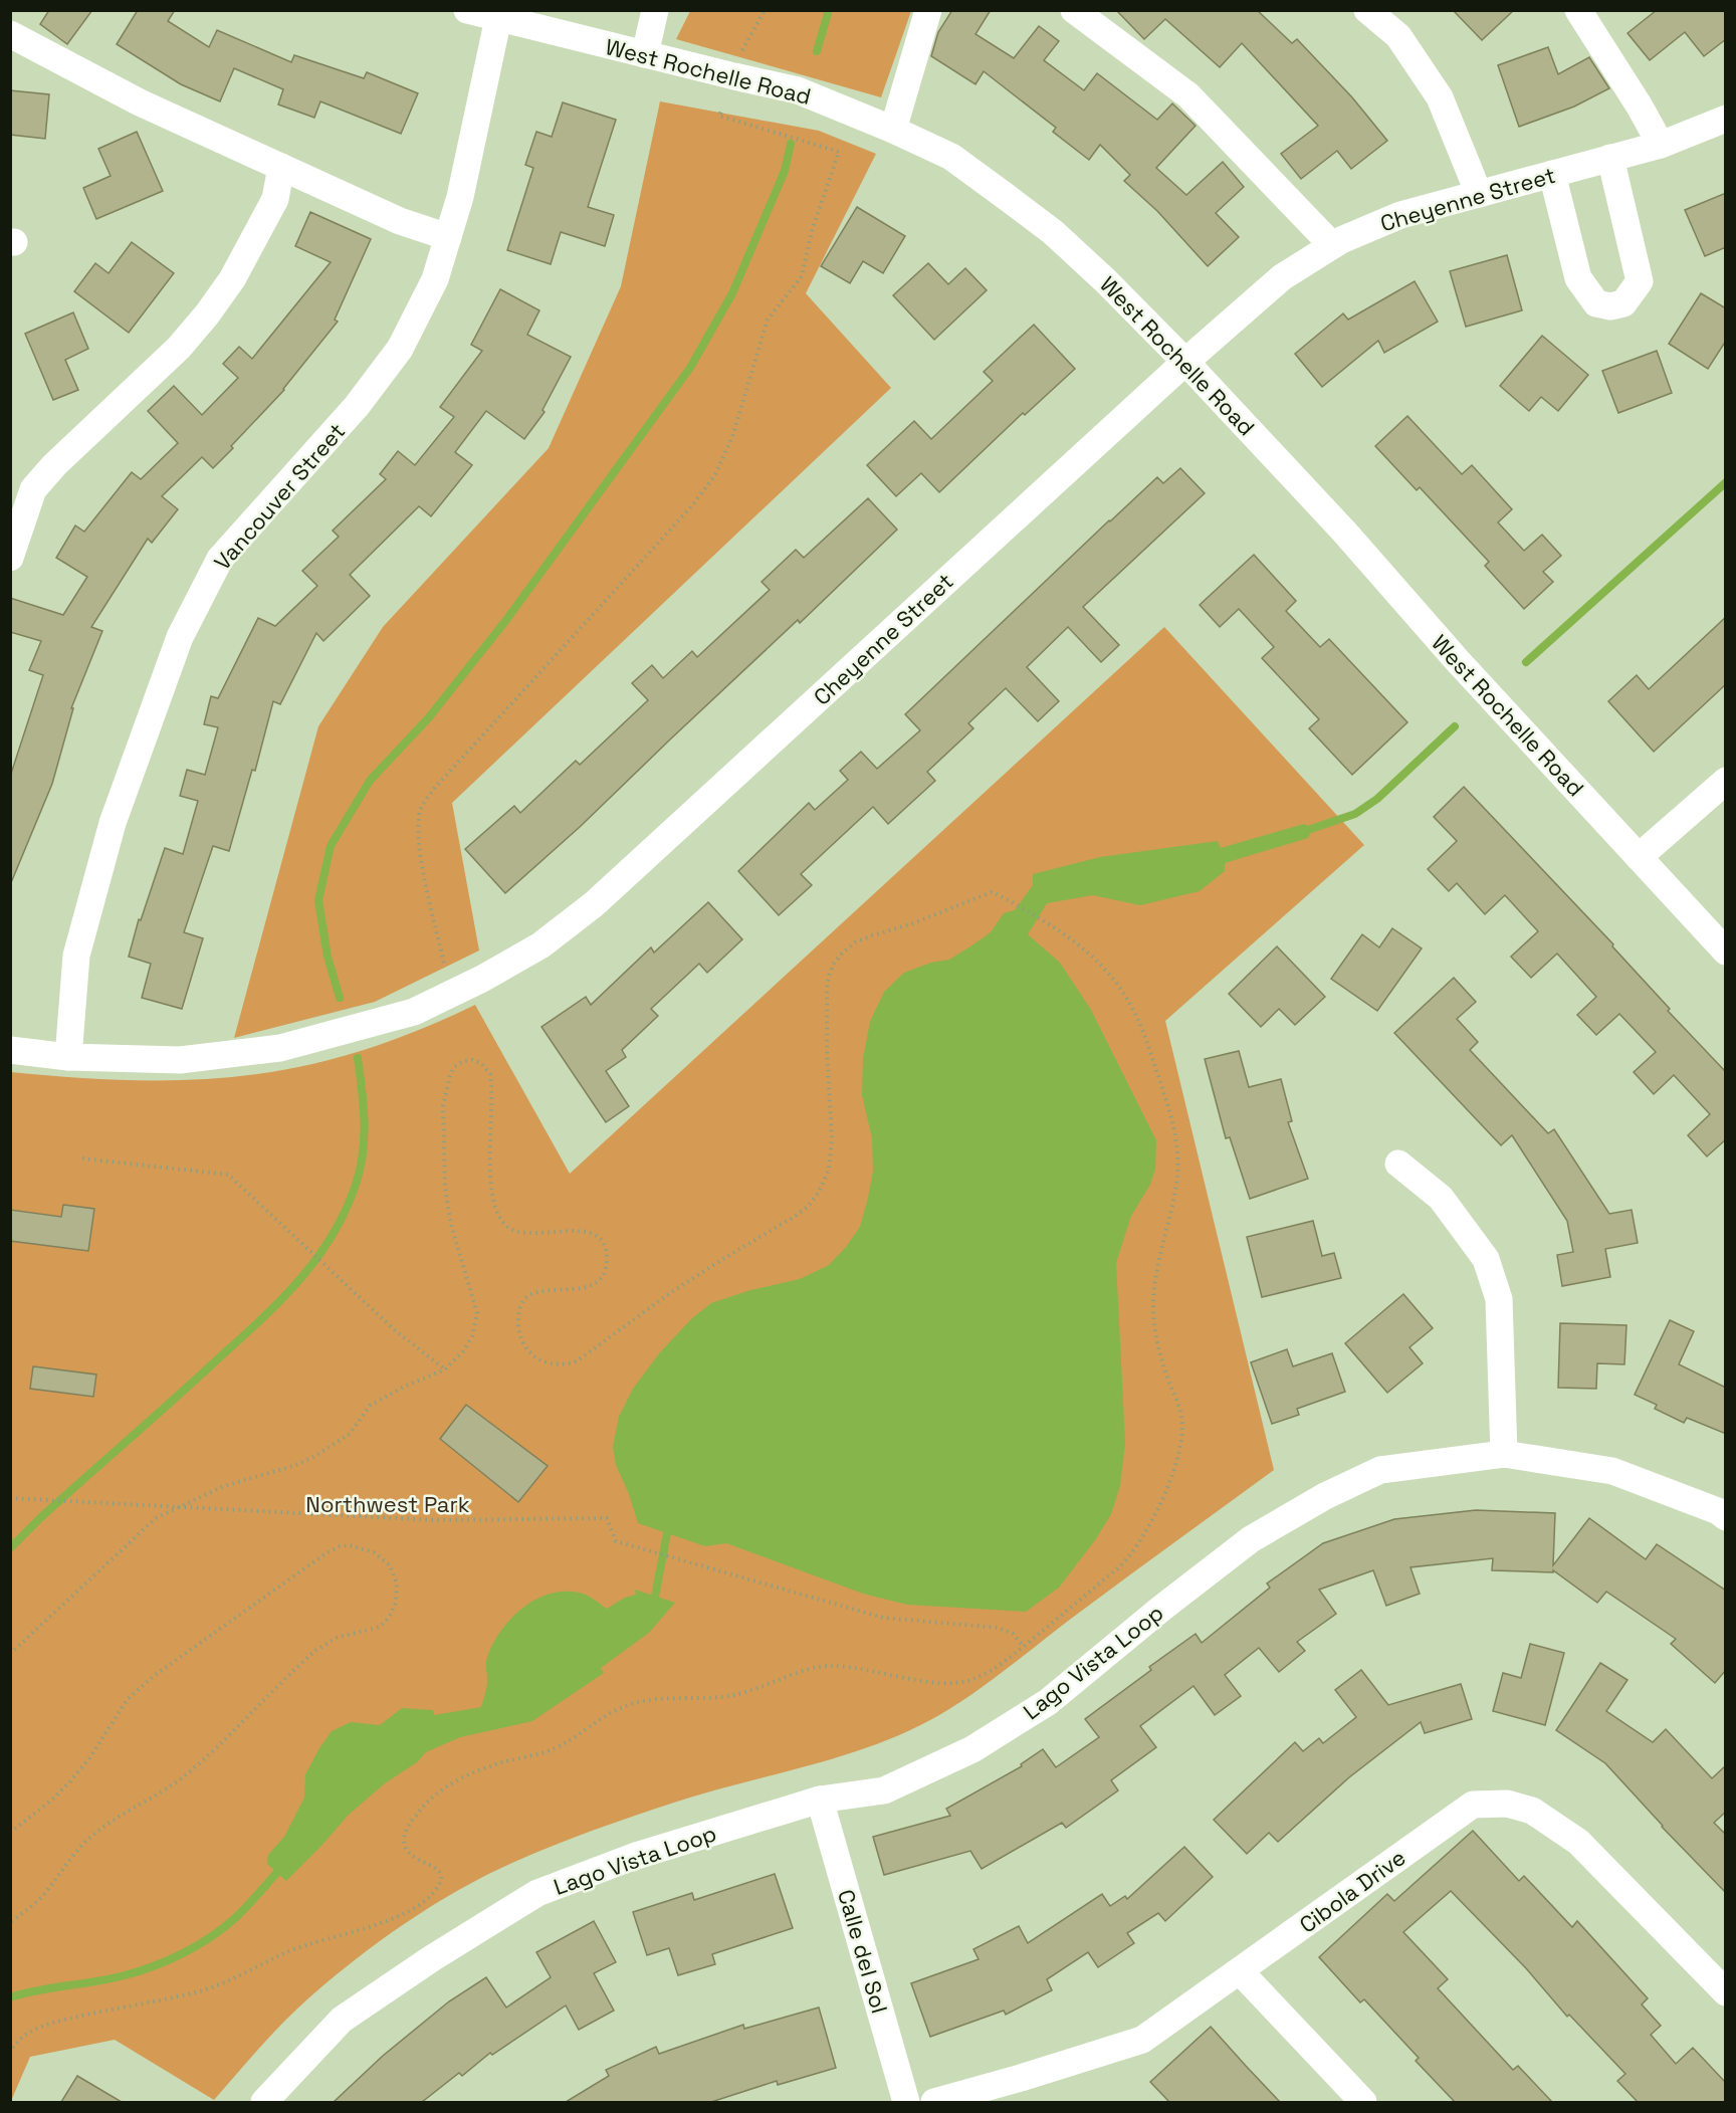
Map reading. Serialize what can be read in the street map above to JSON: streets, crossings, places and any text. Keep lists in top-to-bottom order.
{
  "streets": {
    "street": [
      "West Rochelle Road",
      "Cheyenne Street",
      "Vancouver Street",
      "Lago Vista Loop",
      "Cibola Drive",
      "Calle del Sol"
    ]
  },
  "crossings": [
    ["West Rochelle Road", "Cheyenne Street"],
    ["West Rochelle Road", "Vancouver Street"],
    ["Cheyenne Street", "Vancouver Street"],
    ["Lago Vista Loop", "Calle del Sol"]
  ],
  "parks": ["Northwest Park"]
}
